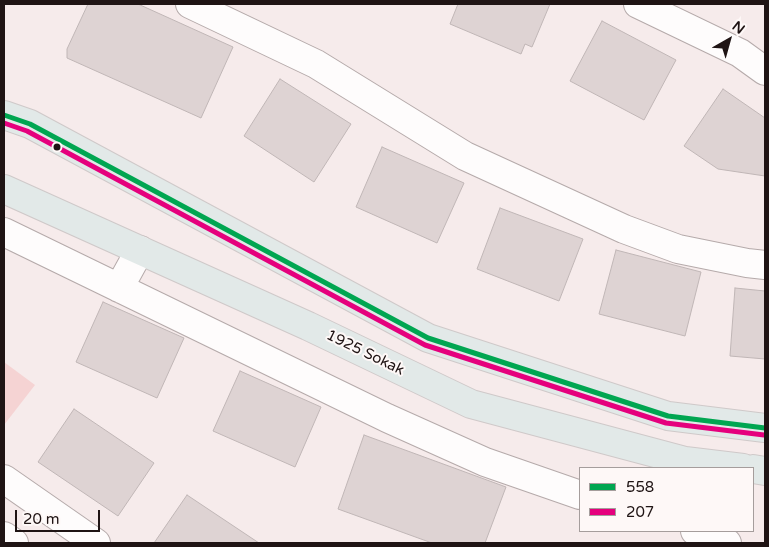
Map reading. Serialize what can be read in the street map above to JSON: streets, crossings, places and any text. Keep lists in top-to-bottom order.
{
  "streets": {
    "main road": ["1925 Sokak"]
  },
  "lines": ["transit line 558", "transit line 207"],
  "legend": ["558", "207"],
  "scale_bar": "20 m",
  "north": "top right"
}
